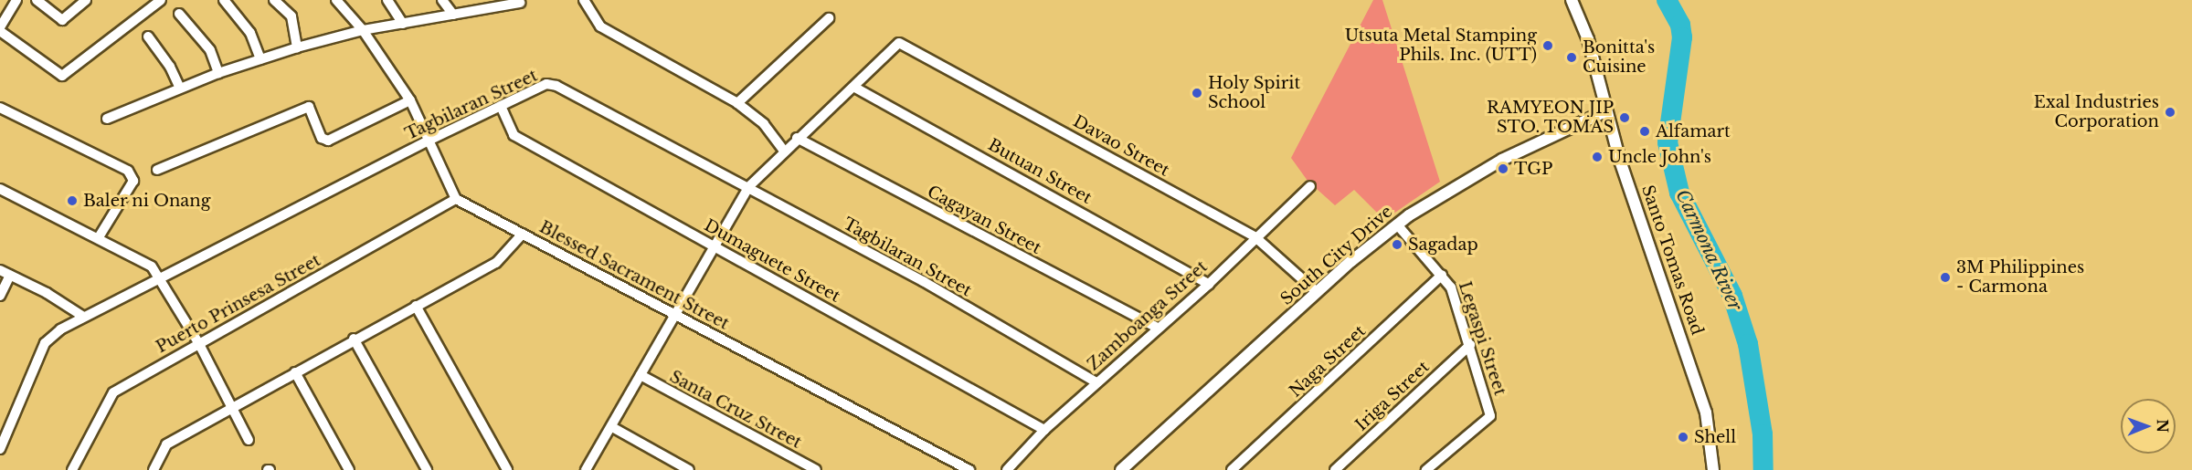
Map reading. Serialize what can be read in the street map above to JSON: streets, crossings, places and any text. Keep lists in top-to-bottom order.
{
  "streets": {
    "street": [
      "Tagbilaran Street",
      "Davao Street",
      "Butuan Street",
      "Cagayan Street",
      "South City Drive",
      "Santo Tomas Road",
      "Dumaguete Street",
      "Blessed Sacrament Street",
      "Puerto Prinsesa Street",
      "Zamboanga Street",
      "Legaspi Street",
      "Naga Street",
      "Iriga Street",
      "Santa Cruz Street"
    ]
  },
  "crossings": [
    ["Tagbilaran Street", "Dumaguete Street"],
    ["Tagbilaran Street", "Zamboanga Street"],
    ["Davao Street", "Butuan Street"],
    ["Davao Street", "South City Drive"],
    ["Davao Street", "Zamboanga Street"],
    ["Butuan Street", "Zamboanga Street"],
    ["Cagayan Street", "Zamboanga Street"],
    ["South City Drive", "Santo Tomas Road"],
    ["South City Drive", "Legaspi Street"],
    ["Dumaguete Street", "Zamboanga Street"],
    ["Blessed Sacrament Street", "Puerto Prinsesa Street"],
    ["Legaspi Street", "Naga Street"],
    ["Legaspi Street", "Iriga Street"]
  ],
  "water": ["Carmona River"],
  "places": [
    "Utsuta Metal Stamping Phils. Inc. (UTT)",
    "Bonitta's Cuisine",
    "Holy Spirit School",
    "Exal Industries Corporation",
    "RAMYEON JIP STO. TOMAS",
    "Alfamart",
    "Uncle John's",
    "TGP",
    "Baler ni Onang",
    "Sagadap",
    "3M Philippines - Carmona",
    "Shell"
  ],
  "north": "right"
}
